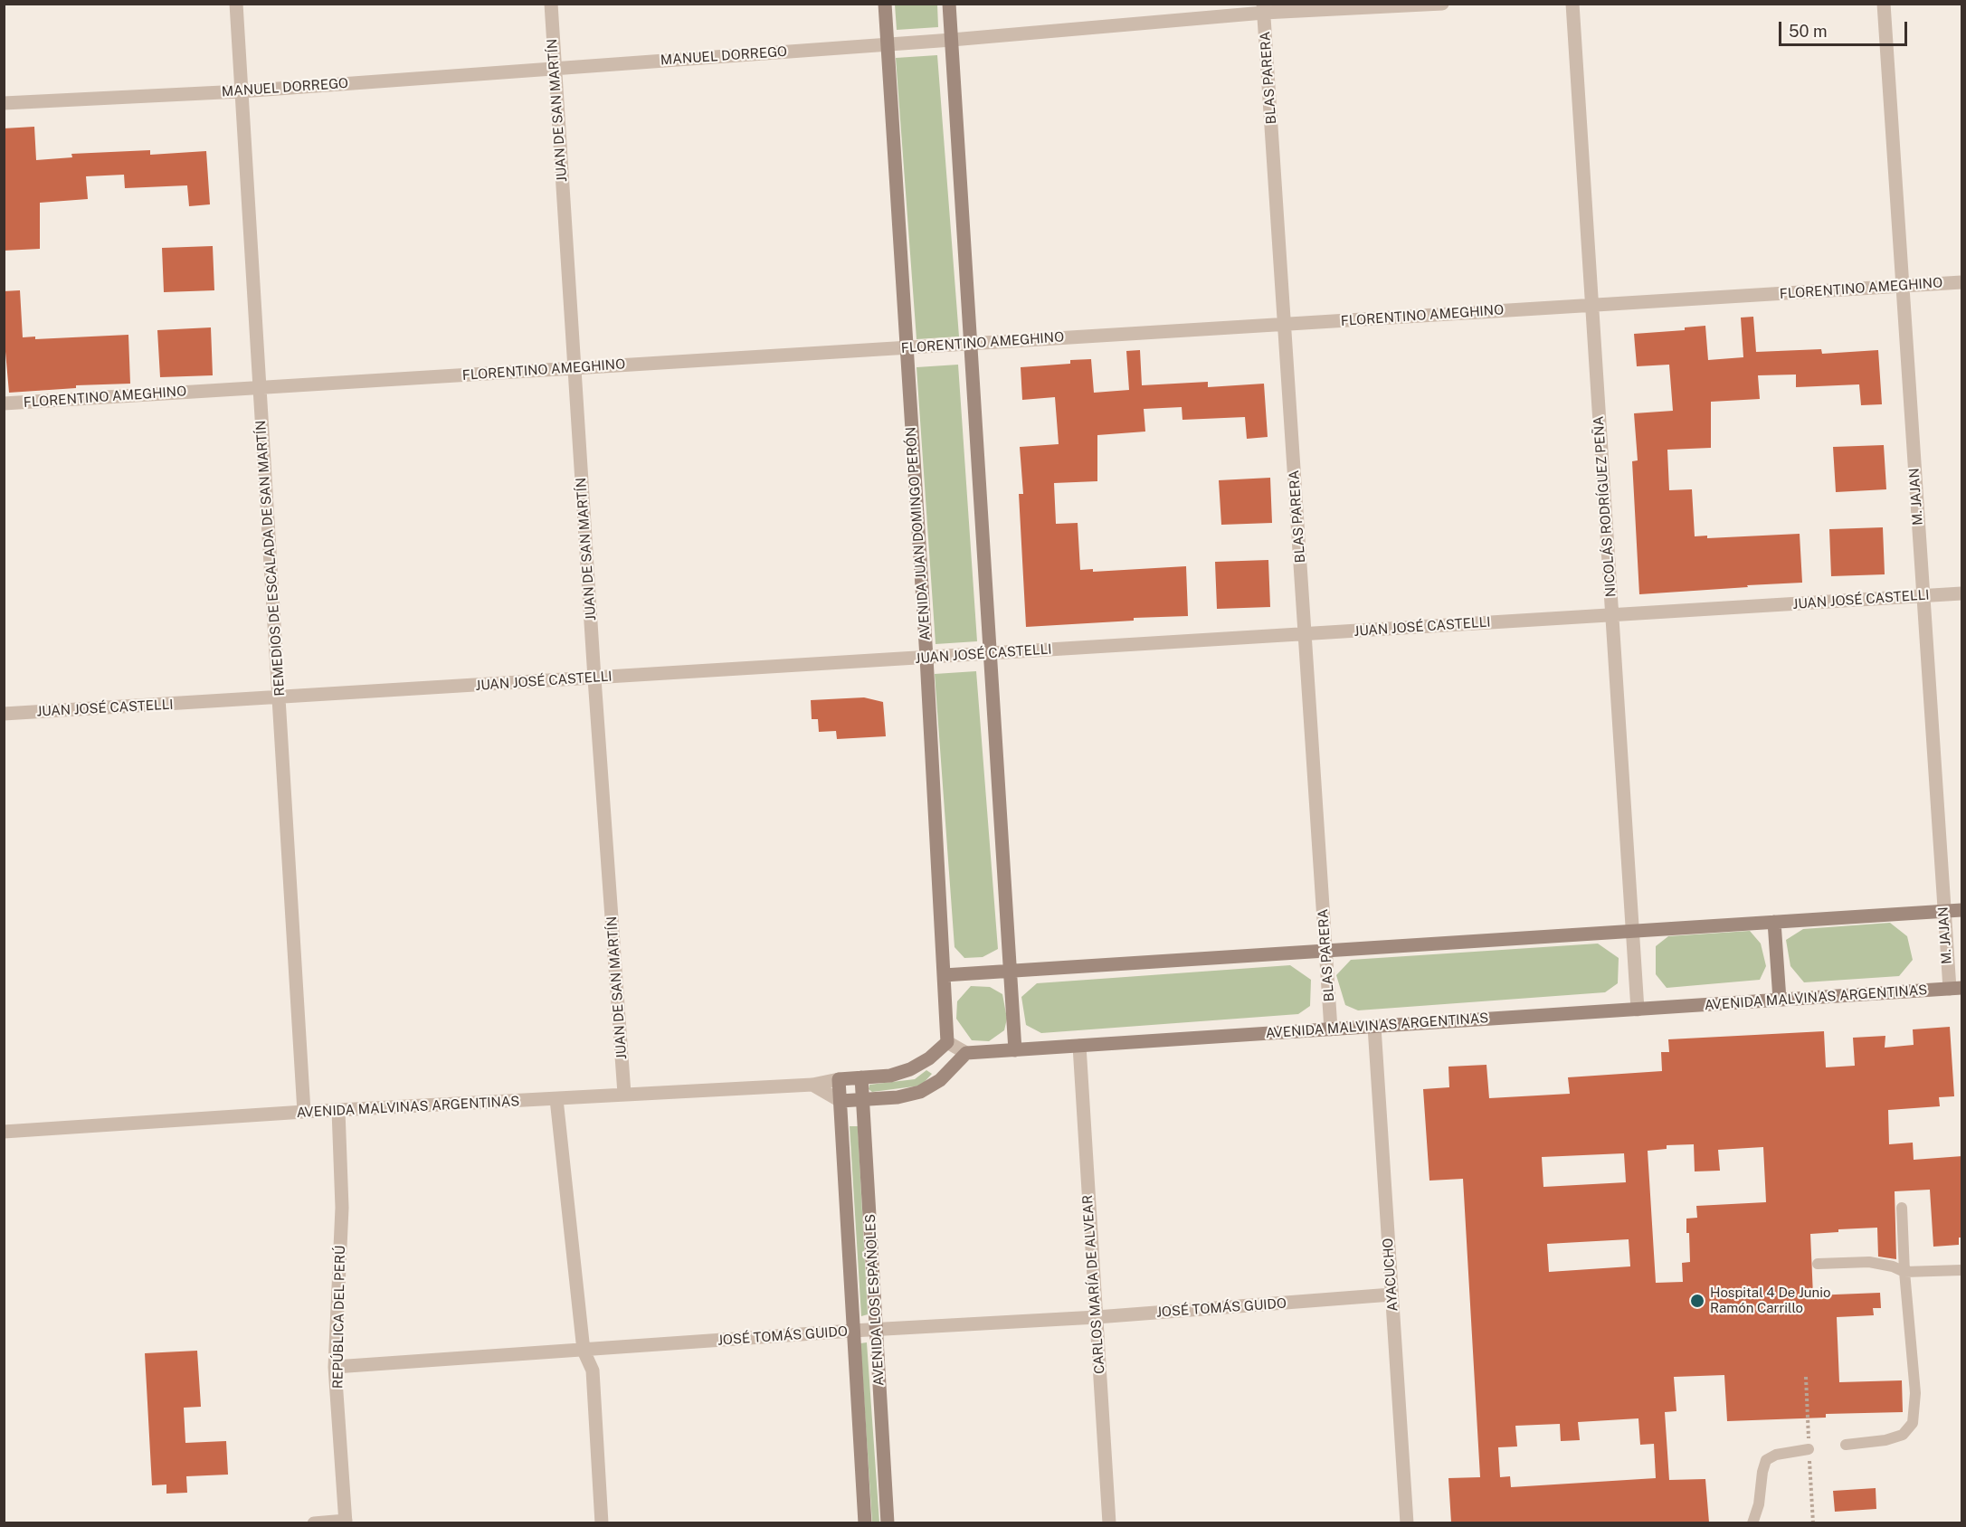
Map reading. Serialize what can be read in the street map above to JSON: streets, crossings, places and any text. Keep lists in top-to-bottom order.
{
  "streets": {
    "main road": ["AVENIDA JUAN DOMINGO PERÓN", "AVENIDA MALVINAS ARGENTINAS", "AVENIDA LOS ESPAÑOLES"],
    "street": [
      "MANUEL DORREGO",
      "BLAS PARERA",
      "JUAN DE SAN MARTÍN",
      "FLORENTINO AMEGHINO",
      "M. JAJAN",
      "NICOLÁS RODRÍGUEZ PEÑA",
      "REMEDIOS DE ESCALADA DE SAN MARTÍN",
      "JUAN JOSÉ CASTELLI",
      "AYACUCHO",
      "CARLOS MARÍA DE ALVEAR",
      "JOSÉ TOMÁS GUIDO",
      "REPÚBLICA DEL PERÚ"
    ]
  },
  "crossings": [
    ["MANUEL DORREGO", "BLAS PARERA"],
    ["MANUEL DORREGO", "JUAN DE SAN MARTÍN"],
    ["MANUEL DORREGO", "AVENIDA JUAN DOMINGO PERÓN"],
    ["MANUEL DORREGO", "REMEDIOS DE ESCALADA DE SAN MARTÍN"],
    ["BLAS PARERA", "FLORENTINO AMEGHINO"],
    ["BLAS PARERA", "JUAN JOSÉ CASTELLI"],
    ["BLAS PARERA", "AVENIDA MALVINAS ARGENTINAS"],
    ["JUAN DE SAN MARTÍN", "FLORENTINO AMEGHINO"],
    ["JUAN DE SAN MARTÍN", "JUAN JOSÉ CASTELLI"],
    ["JUAN DE SAN MARTÍN", "AVENIDA MALVINAS ARGENTINAS"],
    ["FLORENTINO AMEGHINO", "M. JAJAN"],
    ["FLORENTINO AMEGHINO", "NICOLÁS RODRÍGUEZ PEÑA"],
    ["FLORENTINO AMEGHINO", "AVENIDA JUAN DOMINGO PERÓN"],
    ["FLORENTINO AMEGHINO", "REMEDIOS DE ESCALADA DE SAN MARTÍN"],
    ["M. JAJAN", "JUAN JOSÉ CASTELLI"],
    ["M. JAJAN", "AVENIDA MALVINAS ARGENTINAS"],
    ["NICOLÁS RODRÍGUEZ PEÑA", "JUAN JOSÉ CASTELLI"],
    ["NICOLÁS RODRÍGUEZ PEÑA", "AVENIDA MALVINAS ARGENTINAS"],
    ["AVENIDA JUAN DOMINGO PERÓN", "JUAN JOSÉ CASTELLI"],
    ["AVENIDA JUAN DOMINGO PERÓN", "AVENIDA MALVINAS ARGENTINAS"],
    ["REMEDIOS DE ESCALADA DE SAN MARTÍN", "JUAN JOSÉ CASTELLI"],
    ["REMEDIOS DE ESCALADA DE SAN MARTÍN", "AVENIDA MALVINAS ARGENTINAS"],
    ["AVENIDA MALVINAS ARGENTINAS", "AYACUCHO"],
    ["AVENIDA MALVINAS ARGENTINAS", "CARLOS MARÍA DE ALVEAR"],
    ["AVENIDA MALVINAS ARGENTINAS", "AVENIDA LOS ESPAÑOLES"],
    ["AVENIDA MALVINAS ARGENTINAS", "REPÚBLICA DEL PERÚ"],
    ["AYACUCHO", "JOSÉ TOMÁS GUIDO"],
    ["CARLOS MARÍA DE ALVEAR", "JOSÉ TOMÁS GUIDO"],
    ["AVENIDA LOS ESPAÑOLES", "JOSÉ TOMÁS GUIDO"],
    ["JOSÉ TOMÁS GUIDO", "REPÚBLICA DEL PERÚ"]
  ],
  "places": ["Hospital 4 De Junio Ramón Carrillo"],
  "scale_bar": "50 m"
}
